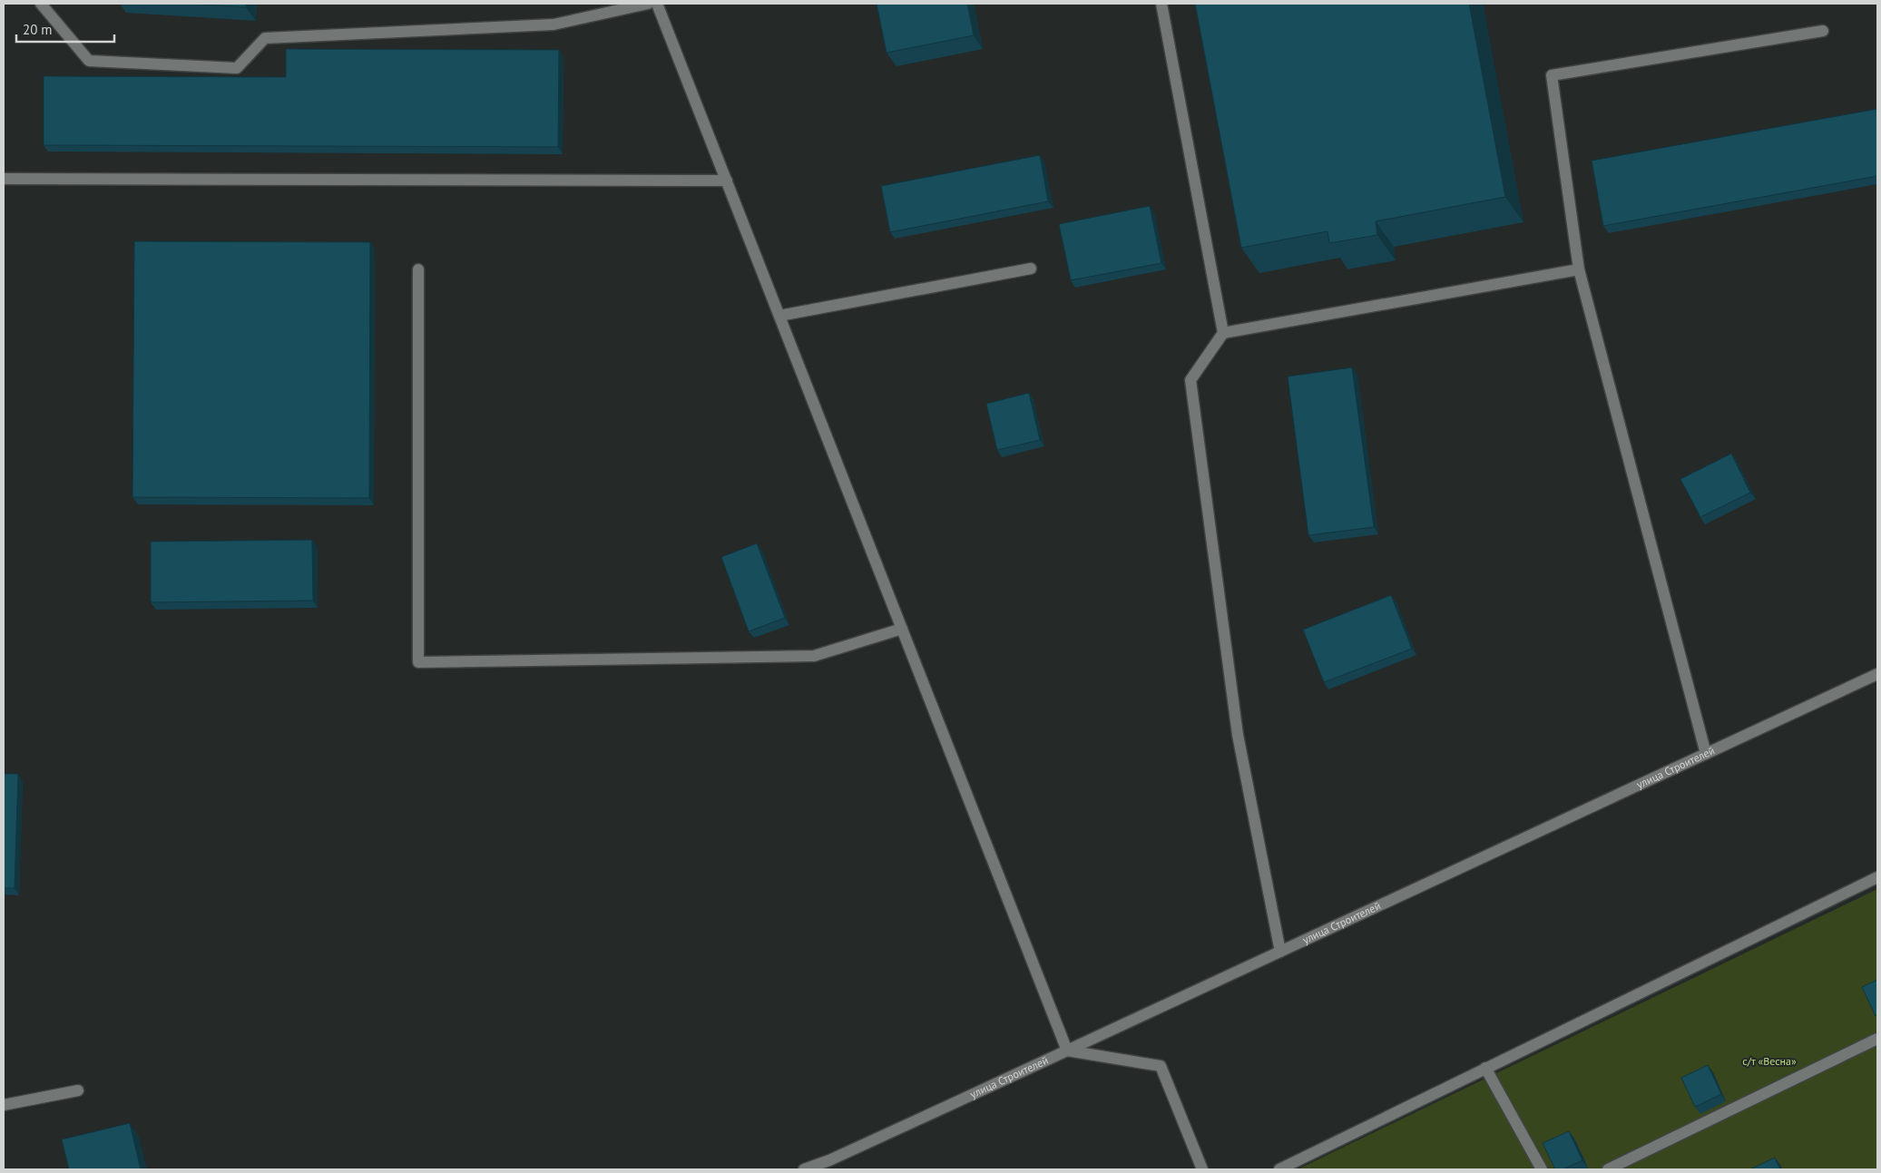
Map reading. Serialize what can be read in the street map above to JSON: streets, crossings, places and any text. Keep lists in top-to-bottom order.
{
  "streets": {
    "main road": ["улица Строителей"]
  },
  "parks": ["с/т «Весна»"],
  "scale_bar": "20 m"
}
